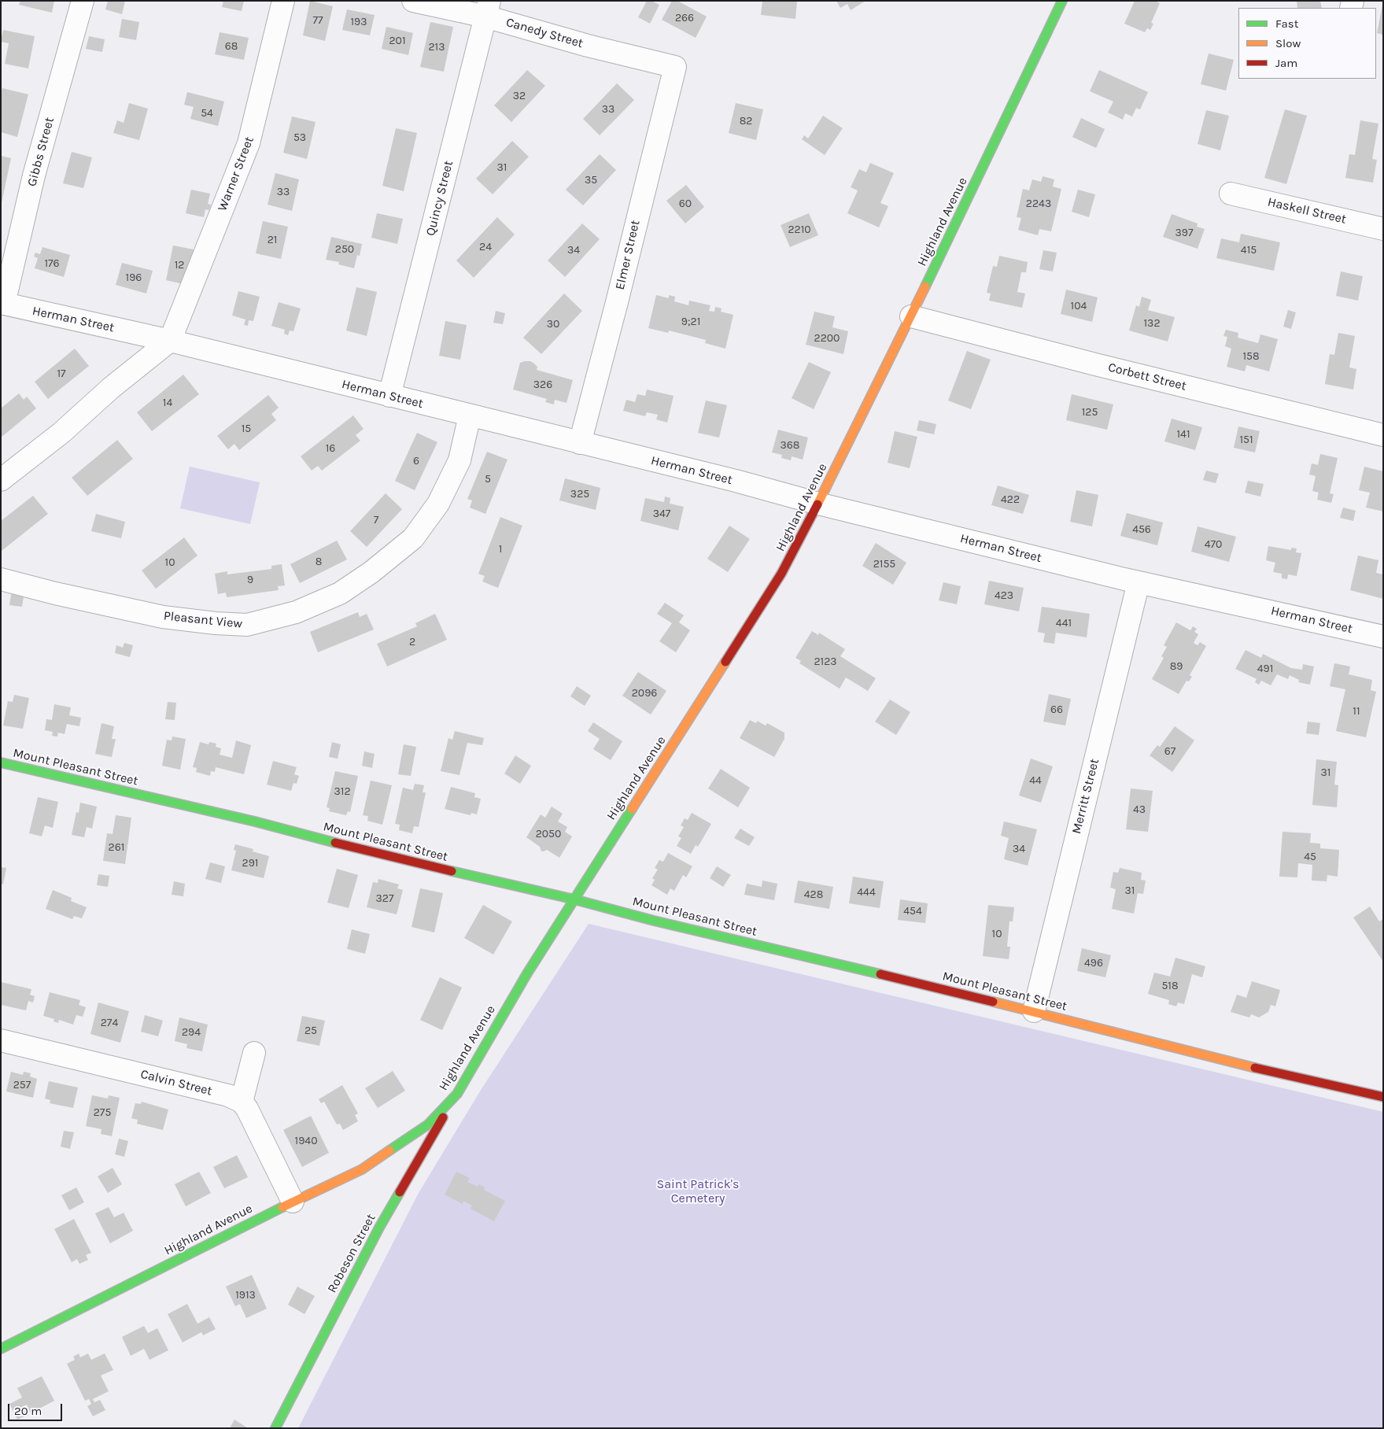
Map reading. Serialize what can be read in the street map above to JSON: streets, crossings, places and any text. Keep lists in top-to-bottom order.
{
  "streets": {
    "street": [
      "Canedy Street",
      "Gibbs Street",
      "Warner Street",
      "Quincy Street",
      "Haskell Street",
      "Highland Avenue",
      "Elmer Street",
      "Herman Street",
      "Corbett Street",
      "Pleasant View",
      "Mount Pleasant Street",
      "Merritt Street",
      "Calvin Street",
      "Robeson Street"
    ]
  },
  "crossings": [
    ["Canedy Street", "Quincy Street"],
    ["Canedy Street", "Elmer Street"],
    ["Gibbs Street", "Herman Street"],
    ["Warner Street", "Herman Street"],
    ["Quincy Street", "Herman Street"],
    ["Highland Avenue", "Herman Street"],
    ["Highland Avenue", "Corbett Street"],
    ["Highland Avenue", "Mount Pleasant Street"],
    ["Highland Avenue", "Robeson Street"],
    ["Elmer Street", "Herman Street"],
    ["Herman Street", "Pleasant View"],
    ["Herman Street", "Merritt Street"],
    ["Mount Pleasant Street", "Merritt Street"]
  ],
  "parks": ["Saint Patrick's Cemetery"],
  "house_numbers": [
    "266",
    "77",
    "193",
    "201",
    "68",
    "213",
    "32",
    "33",
    "54",
    "82",
    "53",
    "31",
    "35",
    "33",
    "60",
    "2243",
    "2210",
    "397",
    "21",
    "24",
    "250",
    "34",
    "415",
    "176",
    "12",
    "196",
    "104",
    "9;21",
    "132",
    "30",
    "2200",
    "158",
    "17",
    "326",
    "14",
    "125",
    "15",
    "141",
    "151",
    "368",
    "16",
    "6",
    "5",
    "325",
    "422",
    "347",
    "7",
    "456",
    "470",
    "1",
    "8",
    "10",
    "2155",
    "9",
    "423",
    "441",
    "2",
    "2123",
    "89",
    "491",
    "2096",
    "66",
    "11",
    "67",
    "31",
    "44",
    "312",
    "43",
    "2050",
    "261",
    "34",
    "45",
    "291",
    "31",
    "444",
    "428",
    "327",
    "454",
    "10",
    "496",
    "518",
    "274",
    "25",
    "294",
    "257",
    "275",
    "1940",
    "1913"
  ],
  "legend": ["Fast", "Slow", "Jam"],
  "scale_bar": "20 m"
}
